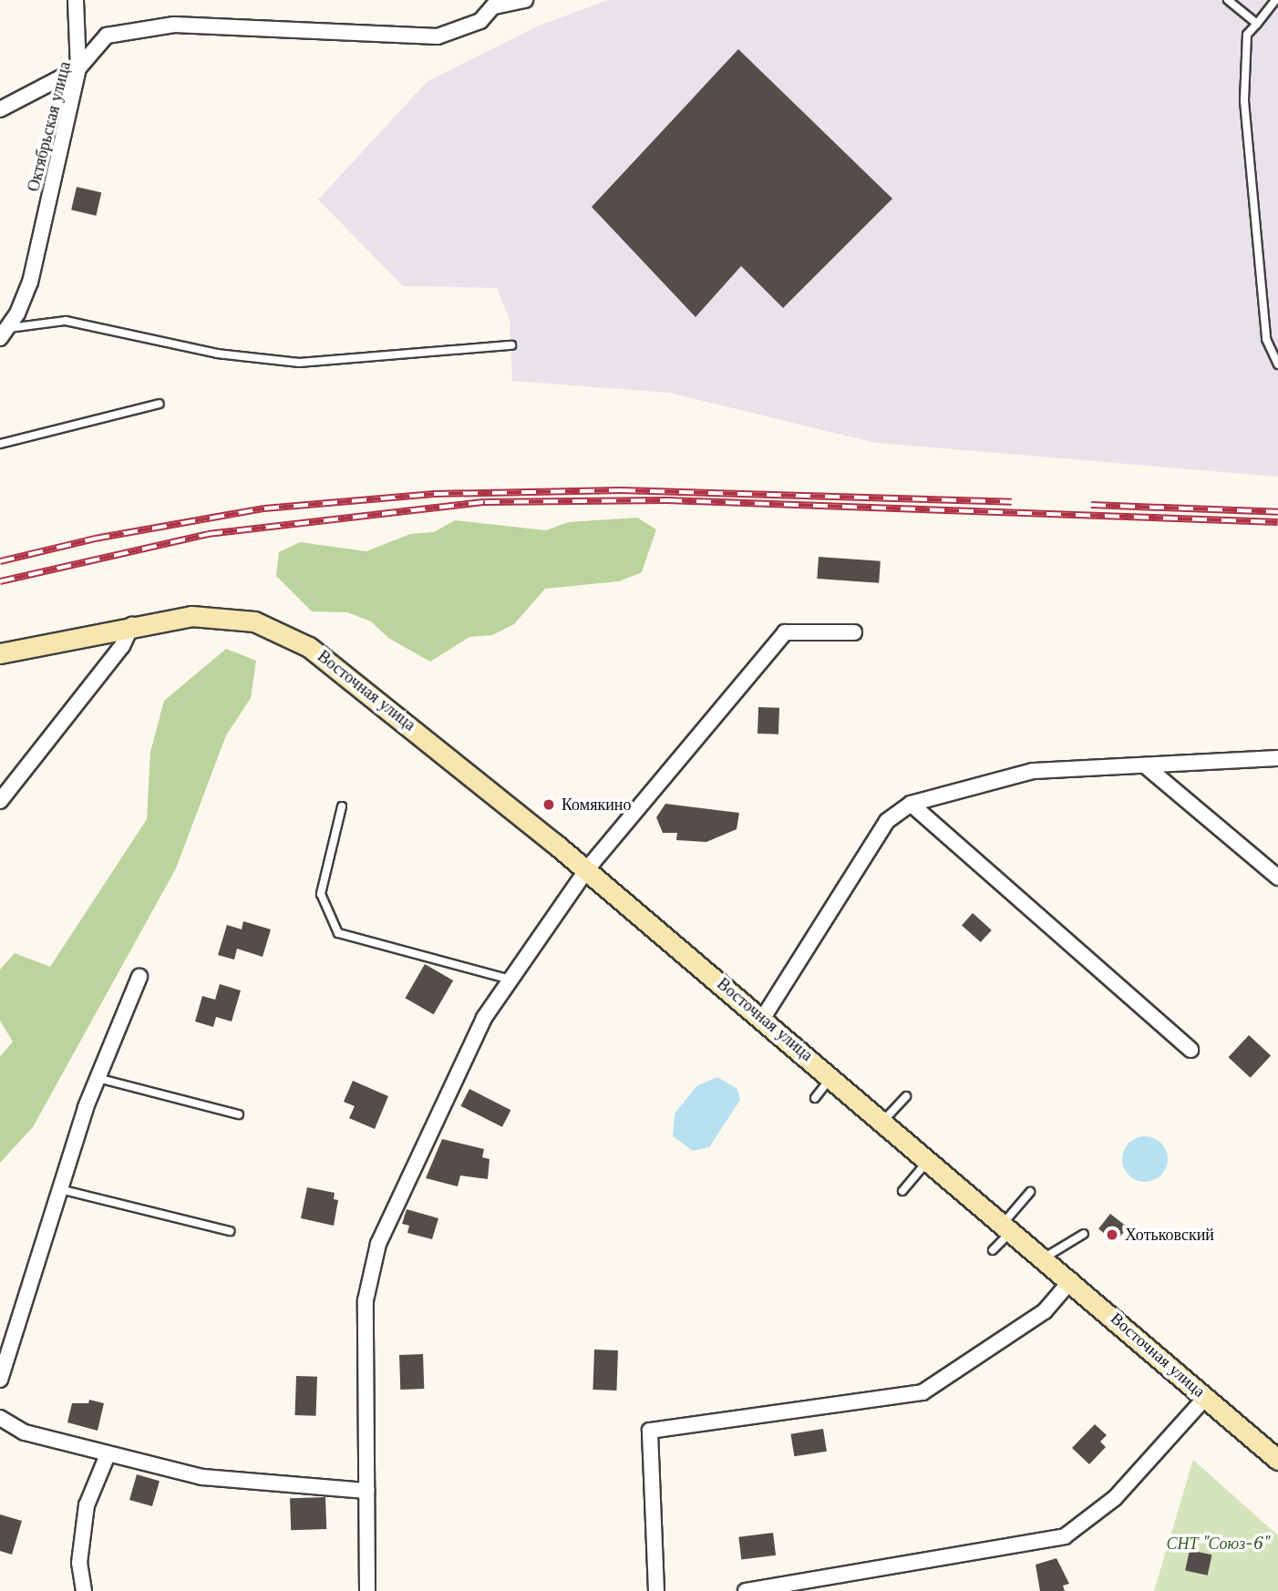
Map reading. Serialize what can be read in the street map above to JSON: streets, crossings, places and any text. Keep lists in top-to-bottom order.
{
  "streets": {
    "main road": ["Восточная улица"],
    "street": ["Октябрьская улица"]
  },
  "parks": ["СНТ \"Союз-6\""],
  "places": ["Комякино", "Хотьковский"]
}
